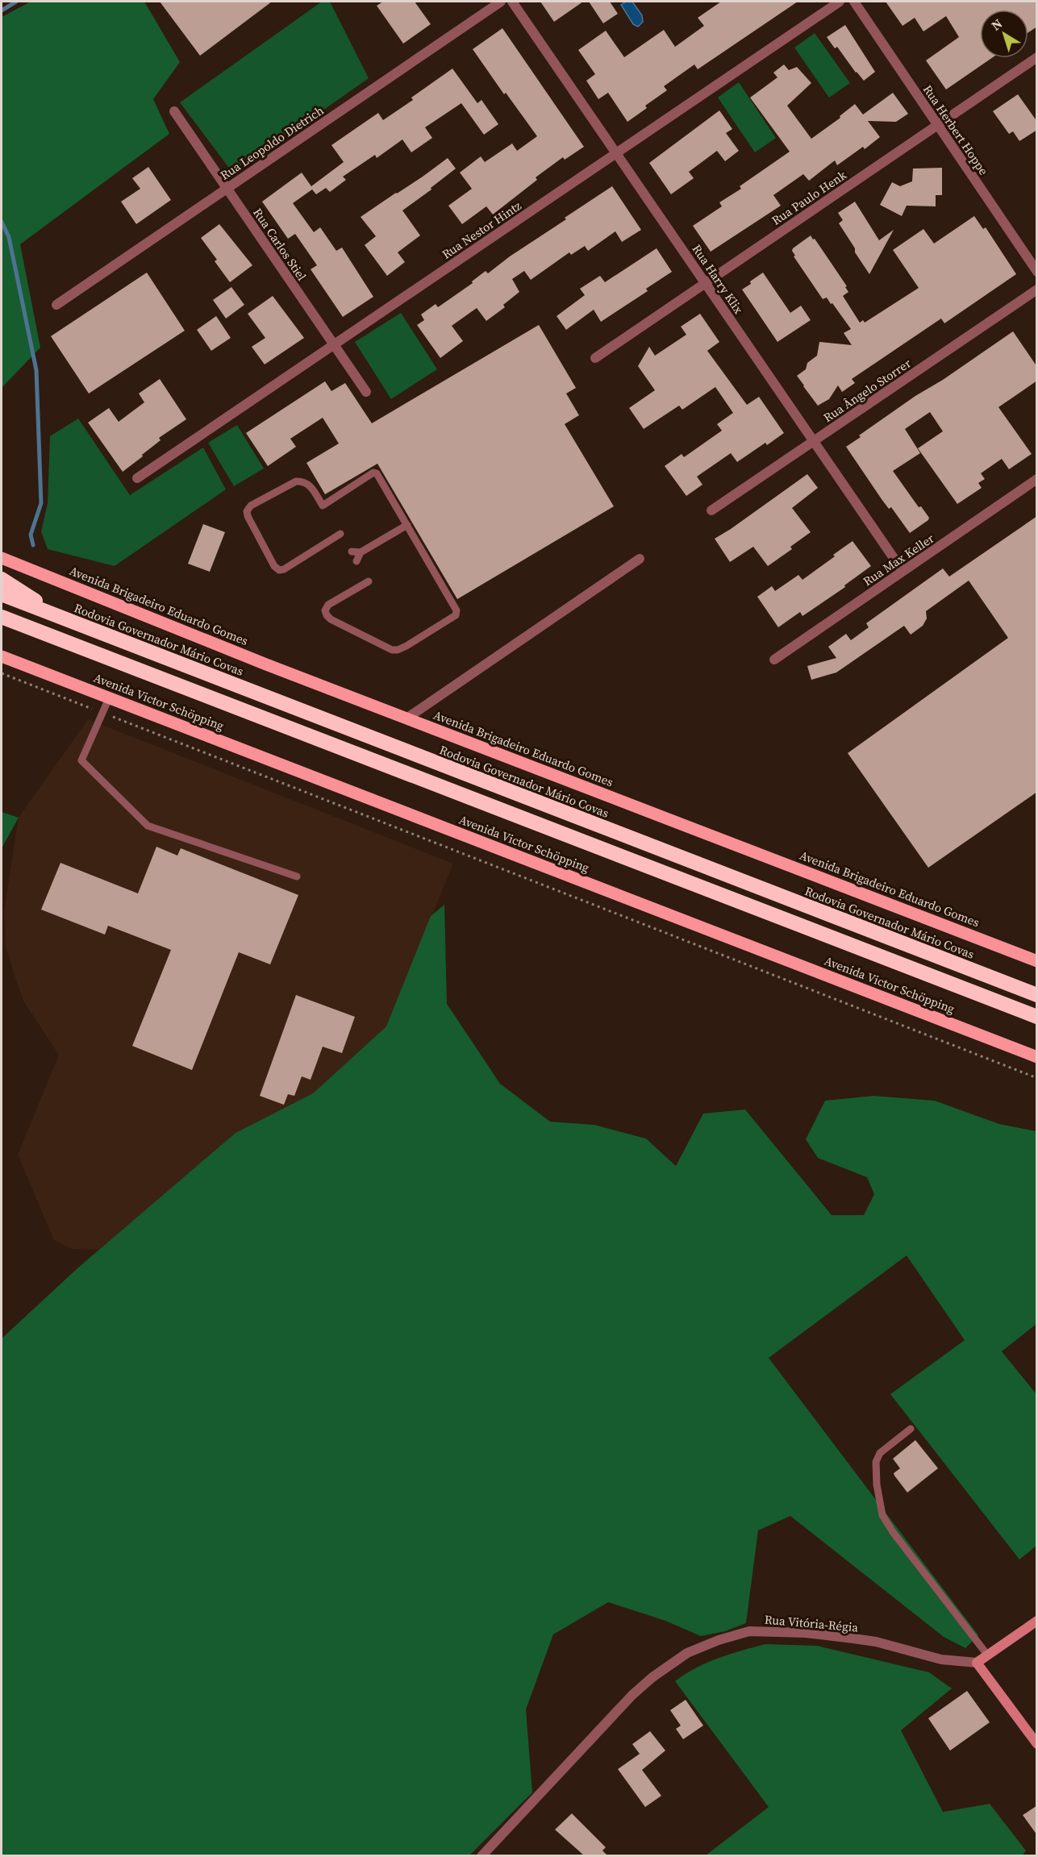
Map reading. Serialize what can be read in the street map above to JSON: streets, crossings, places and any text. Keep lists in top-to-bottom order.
{
  "streets": {
    "highway": ["Rodovia Governador Mário Covas"],
    "main road": ["Avenida Brigadeiro Eduardo Gomes", "Avenida Victor Schöpping"],
    "street": [
      "Rua Herbert Hoppe",
      "Rua Leopoldo Dietrich",
      "Rua Paulo Henk",
      "Rua Nestor Hintz",
      "Rua Carlos Stiel",
      "Rua Harry Klix",
      "Rua Ângelo Storrer",
      "Rua Max Keller",
      "Rua Vitória-Régia"
    ]
  },
  "crossings": [
    ["Rua Herbert Hoppe", "Rua Paulo Henk"],
    ["Rua Leopoldo Dietrich", "Rua Carlos Stiel"],
    ["Rua Paulo Henk", "Rua Harry Klix"],
    ["Rua Nestor Hintz", "Rua Carlos Stiel"],
    ["Rua Nestor Hintz", "Rua Harry Klix"],
    ["Rua Harry Klix", "Rua Ângelo Storrer"],
    ["Rua Harry Klix", "Rua Max Keller"]
  ],
  "north": "top left"
}
